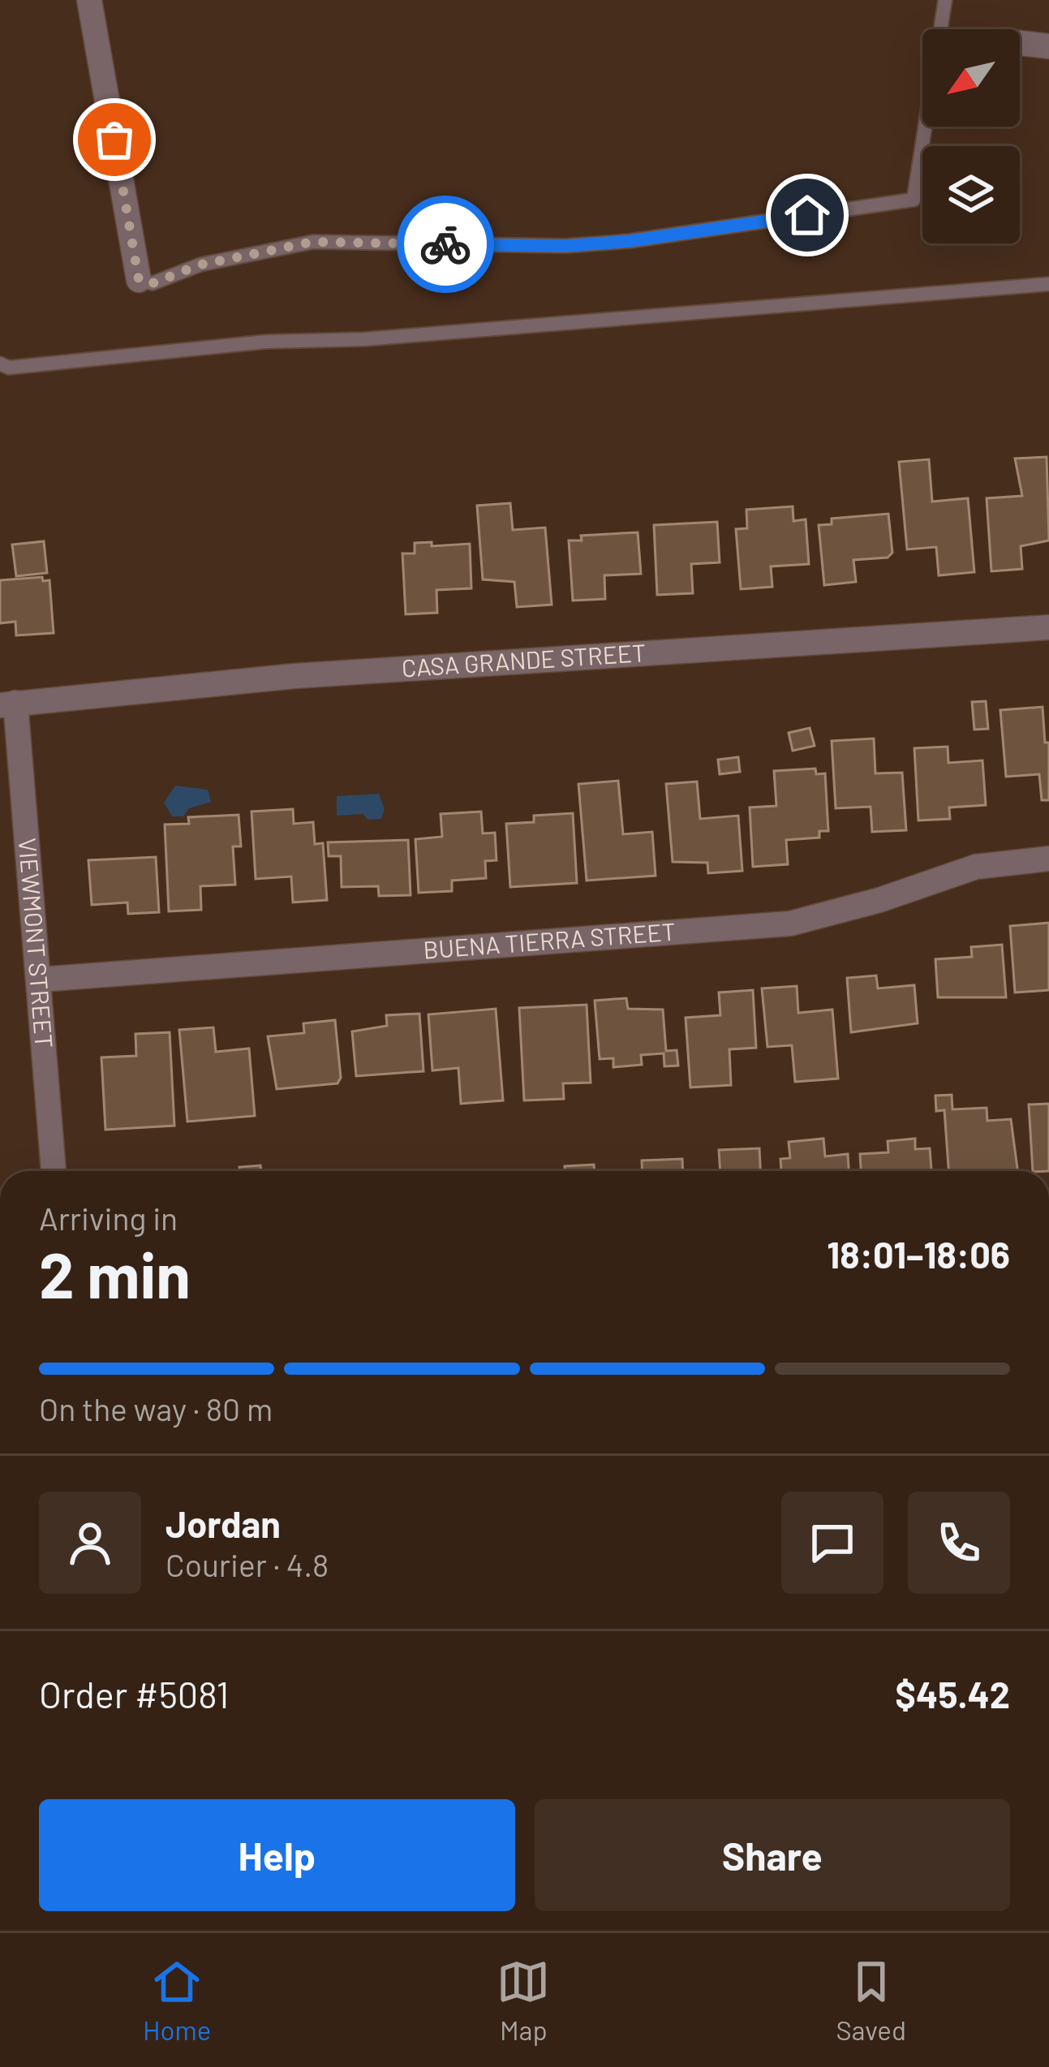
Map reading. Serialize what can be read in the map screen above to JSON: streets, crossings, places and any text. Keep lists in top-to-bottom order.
{
  "streets": {
    "street": ["CASA GRANDE STREET", "VIEWMONT STREET", "BUENA TIERRA STREET"]
  },
  "crossings": [
    ["CASA GRANDE STREET", "VIEWMONT STREET"],
    ["VIEWMONT STREET", "BUENA TIERRA STREET"]
  ],
  "north": "bottom left",
  "page": {
    "heading": ["2 min", "Arriving in", "18:01–18:06"],
    "panel": [
      "Jordan",
      "Courier · 4.8",
      "Order #5081",
      "$45.42"
    ],
    "bar": "On the way · 80 m",
    "buttons": ["Help", "Share"],
    "tabs": ["Home", "Map", "Saved"]
  }
}
